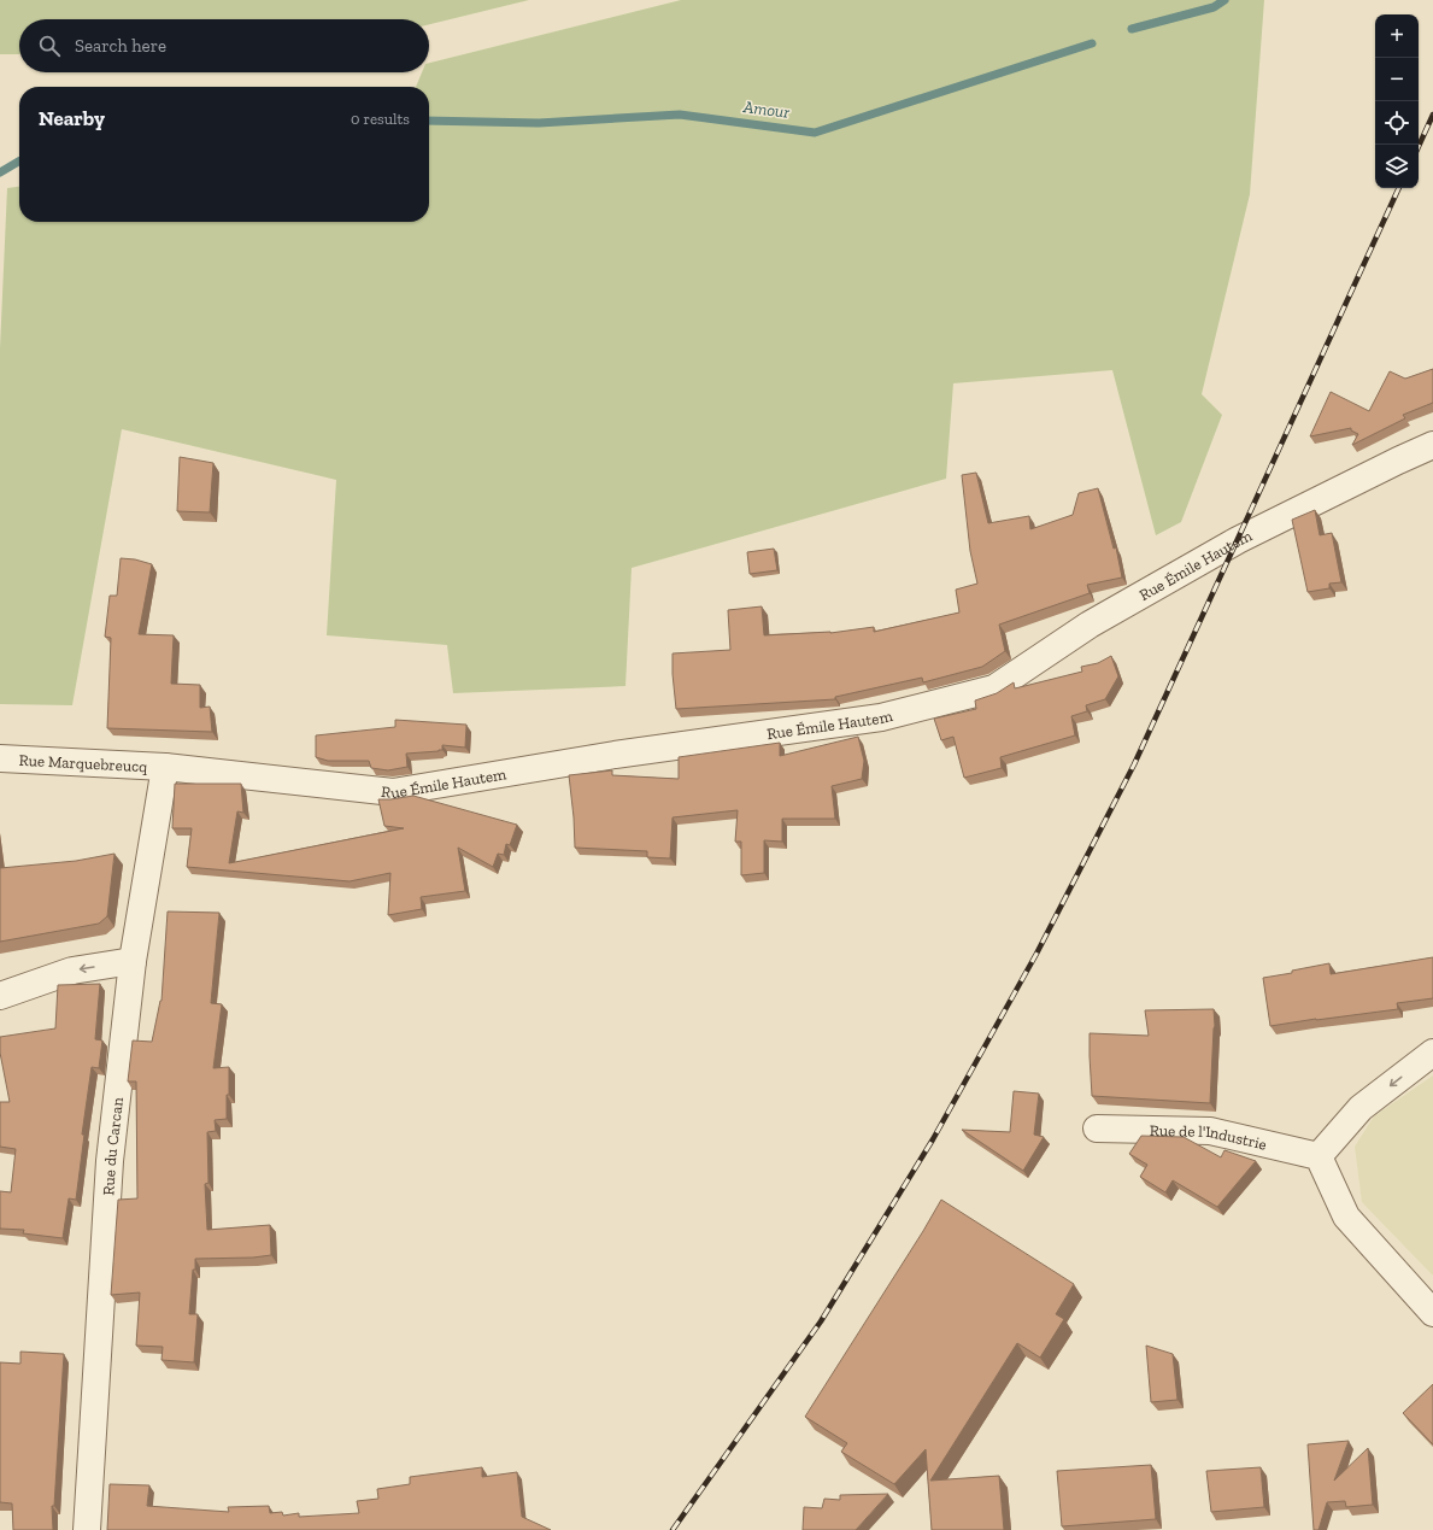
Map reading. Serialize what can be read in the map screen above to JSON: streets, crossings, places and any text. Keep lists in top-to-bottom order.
{
  "streets": {
    "street": [
      "Rue Émile Hautem",
      "Rue Marquebreucq",
      "Rue de l'Industrie",
      "Rue du Carcan"
    ]
  },
  "crossings": [
    ["Rue Émile Hautem", "Rue Marquebreucq"],
    ["Rue Émile Hautem", "Rue du Carcan"],
    ["Rue Marquebreucq", "Rue du Carcan"]
  ],
  "water": ["Amour"],
  "page": {
    "map_buttons": ["+", "−"],
    "search": "Search here",
    "heading": ["Nearby", "0 results"]
  }
}
